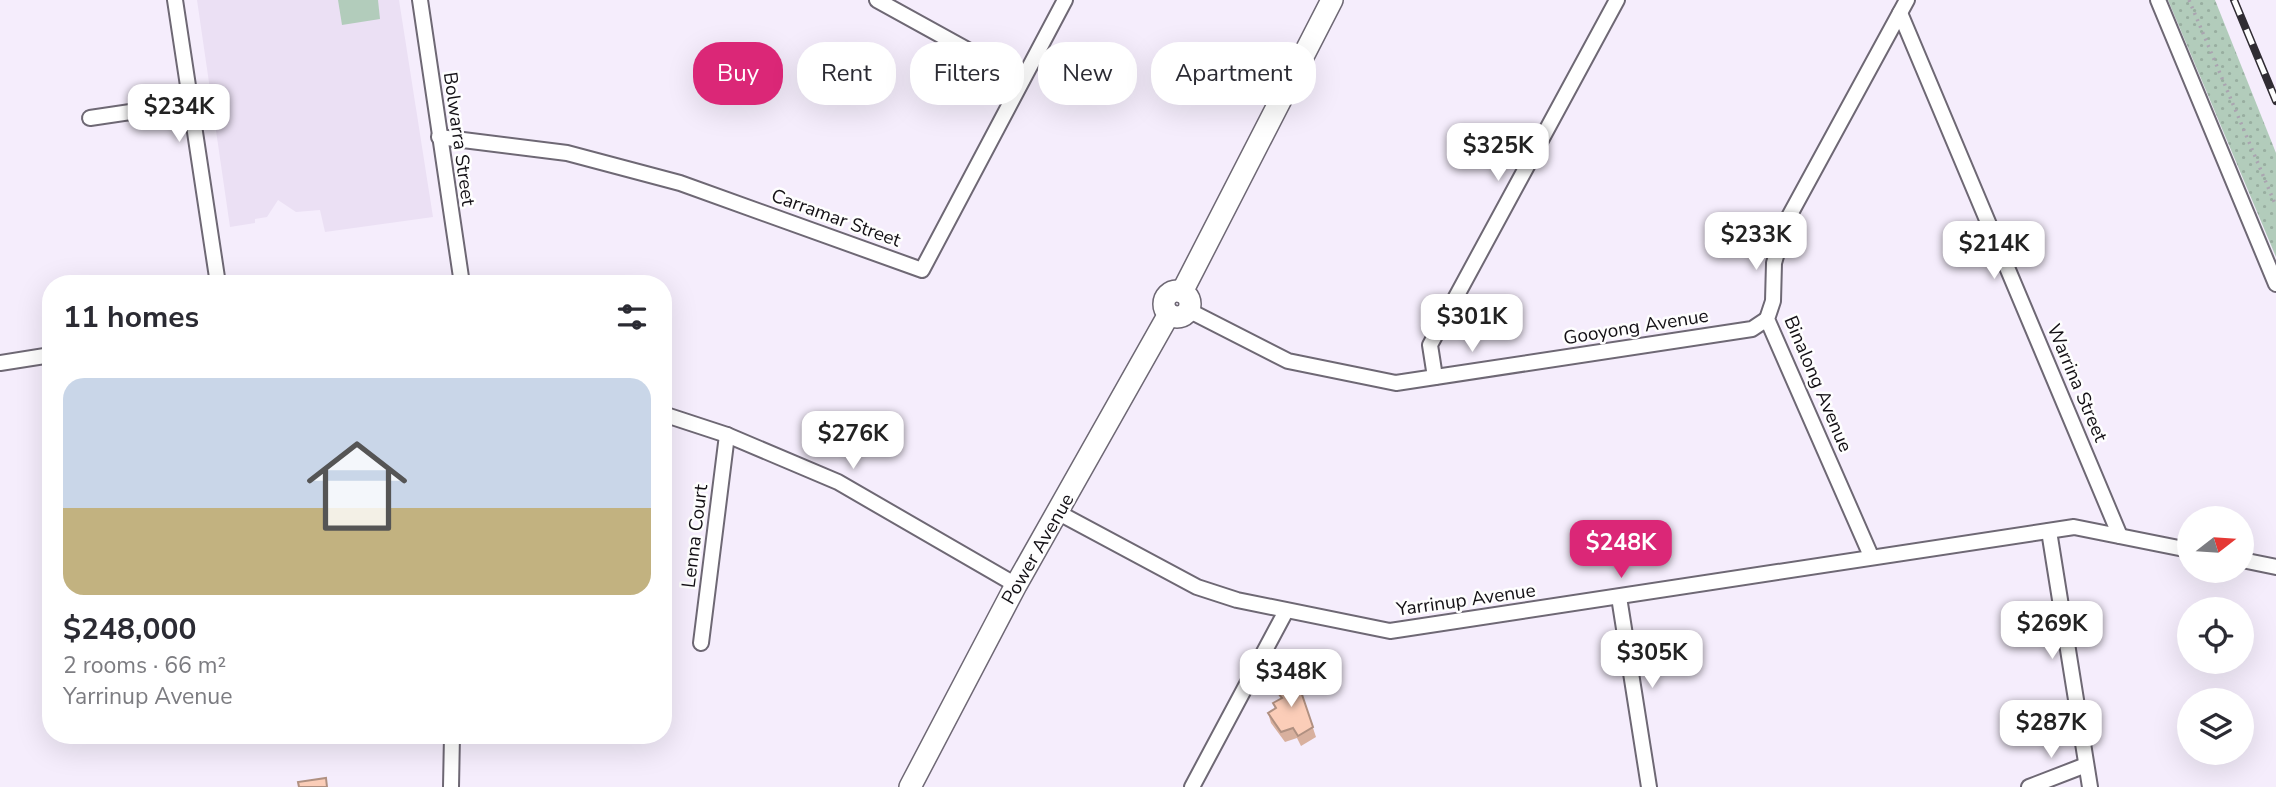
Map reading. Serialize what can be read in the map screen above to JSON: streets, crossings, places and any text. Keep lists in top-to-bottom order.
{
  "streets": {
    "street": [
      "Bolwarra Street",
      "Carramar Street",
      "Gooyong Avenue",
      "Warrina Street",
      "Binalong Avenue",
      "Lenna Court",
      "Power Avenue",
      "Yarrinup Avenue"
    ]
  },
  "crossings": [
    ["Bolwarra Street", "Carramar Street"],
    ["Gooyong Avenue", "Binalong Avenue"],
    ["Gooyong Avenue", "Power Avenue"],
    ["Warrina Street", "Binalong Avenue"],
    ["Warrina Street", "Yarrinup Avenue"],
    ["Binalong Avenue", "Yarrinup Avenue"],
    ["Power Avenue", "Yarrinup Avenue"]
  ],
  "north": "right",
  "page": {
    "chip": [
      "Buy",
      "Rent",
      "Filters",
      "New",
      "Apartment"
    ],
    "price": [
      "$234K",
      "$325K",
      "$233K",
      "$214K",
      "$301K",
      "$276K",
      "$248K",
      "$269K",
      "$305K",
      "$348K",
      "$287K"
    ],
    "heading": "11 homes",
    "list": [
      {
        "name": "$248,000",
        "note": "2 rooms · 66 m² · Yarrinup Avenue"
      }
    ]
  }
}
